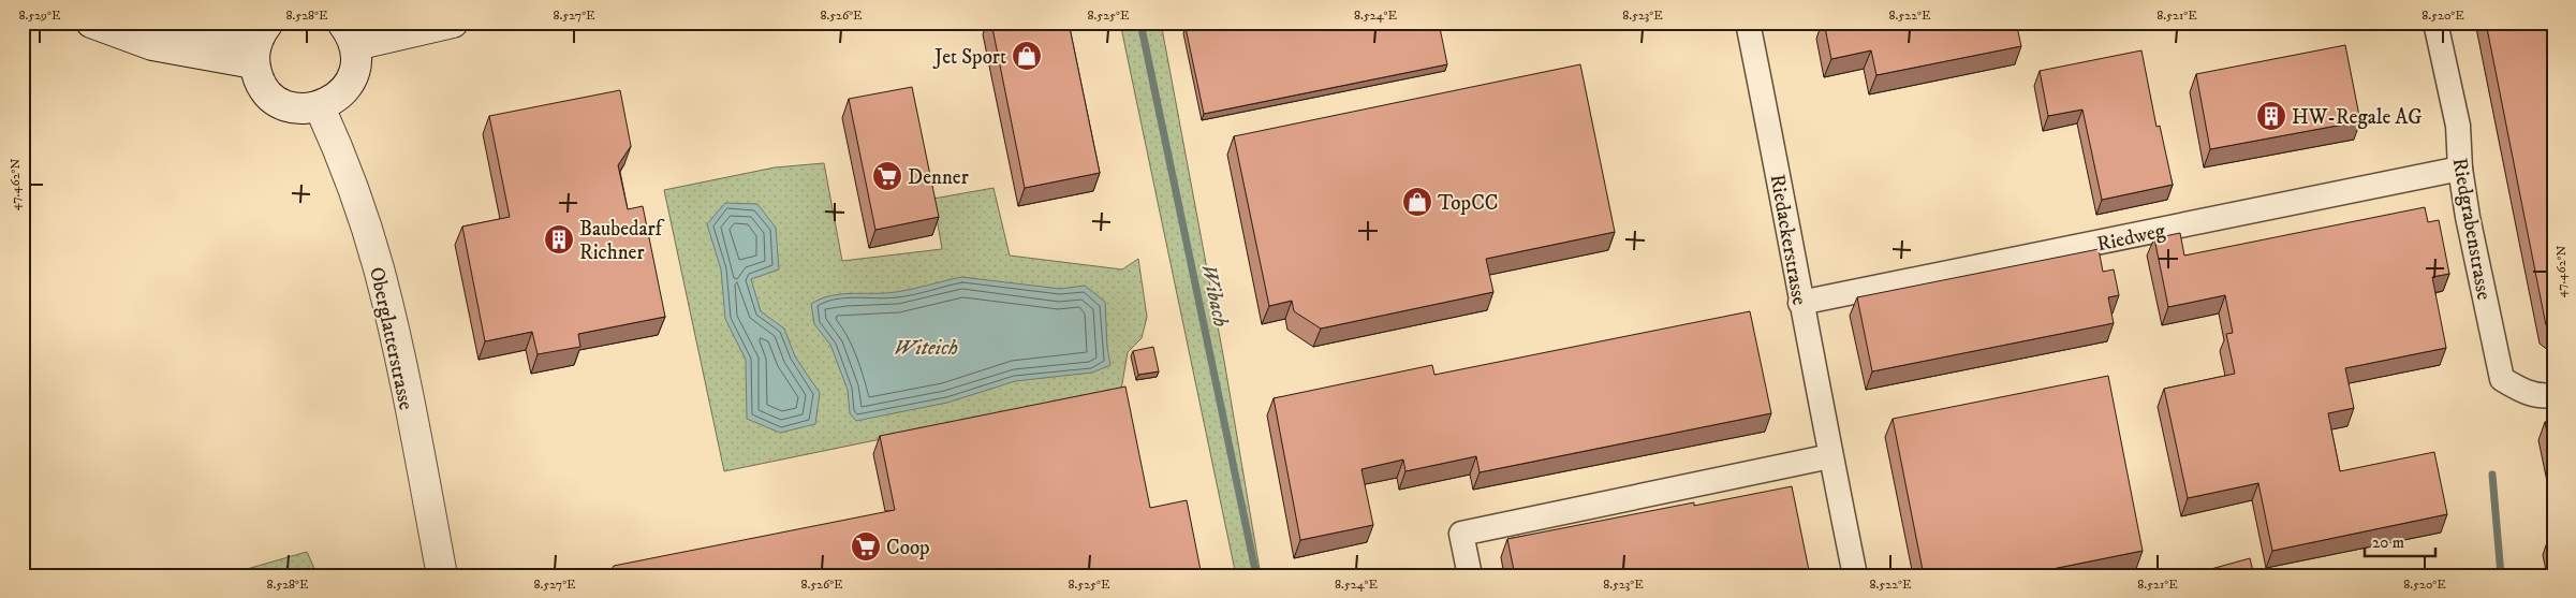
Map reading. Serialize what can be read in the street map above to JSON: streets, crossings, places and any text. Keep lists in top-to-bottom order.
{
  "streets": {
    "main road": ["Oberglatterstrasse"],
    "street": ["Riedgrabenstrasse", "Riedweg", "Riedackerstrasse"]
  },
  "crossings": [
    ["Riedgrabenstrasse", "Riedweg"],
    ["Riedweg", "Riedackerstrasse"]
  ],
  "water": ["Wibach", "Witeich"],
  "places": {
    "shop": ["Jet Sport", "TopCC"],
    "building": ["HW-Regale AG", "Baubedarf Richner"],
    "supermarket": ["Denner", "Coop"]
  },
  "scale_bar": "20 m",
  "coordinates": [
    "8.529°E",
    "8.528°E",
    "8.527°E",
    "8.526°E",
    "8.525°E",
    "8.524°E",
    "8.523°E",
    "8.522°E",
    "8.521°E",
    "8.520°E",
    "47.462°N"
  ]
}
